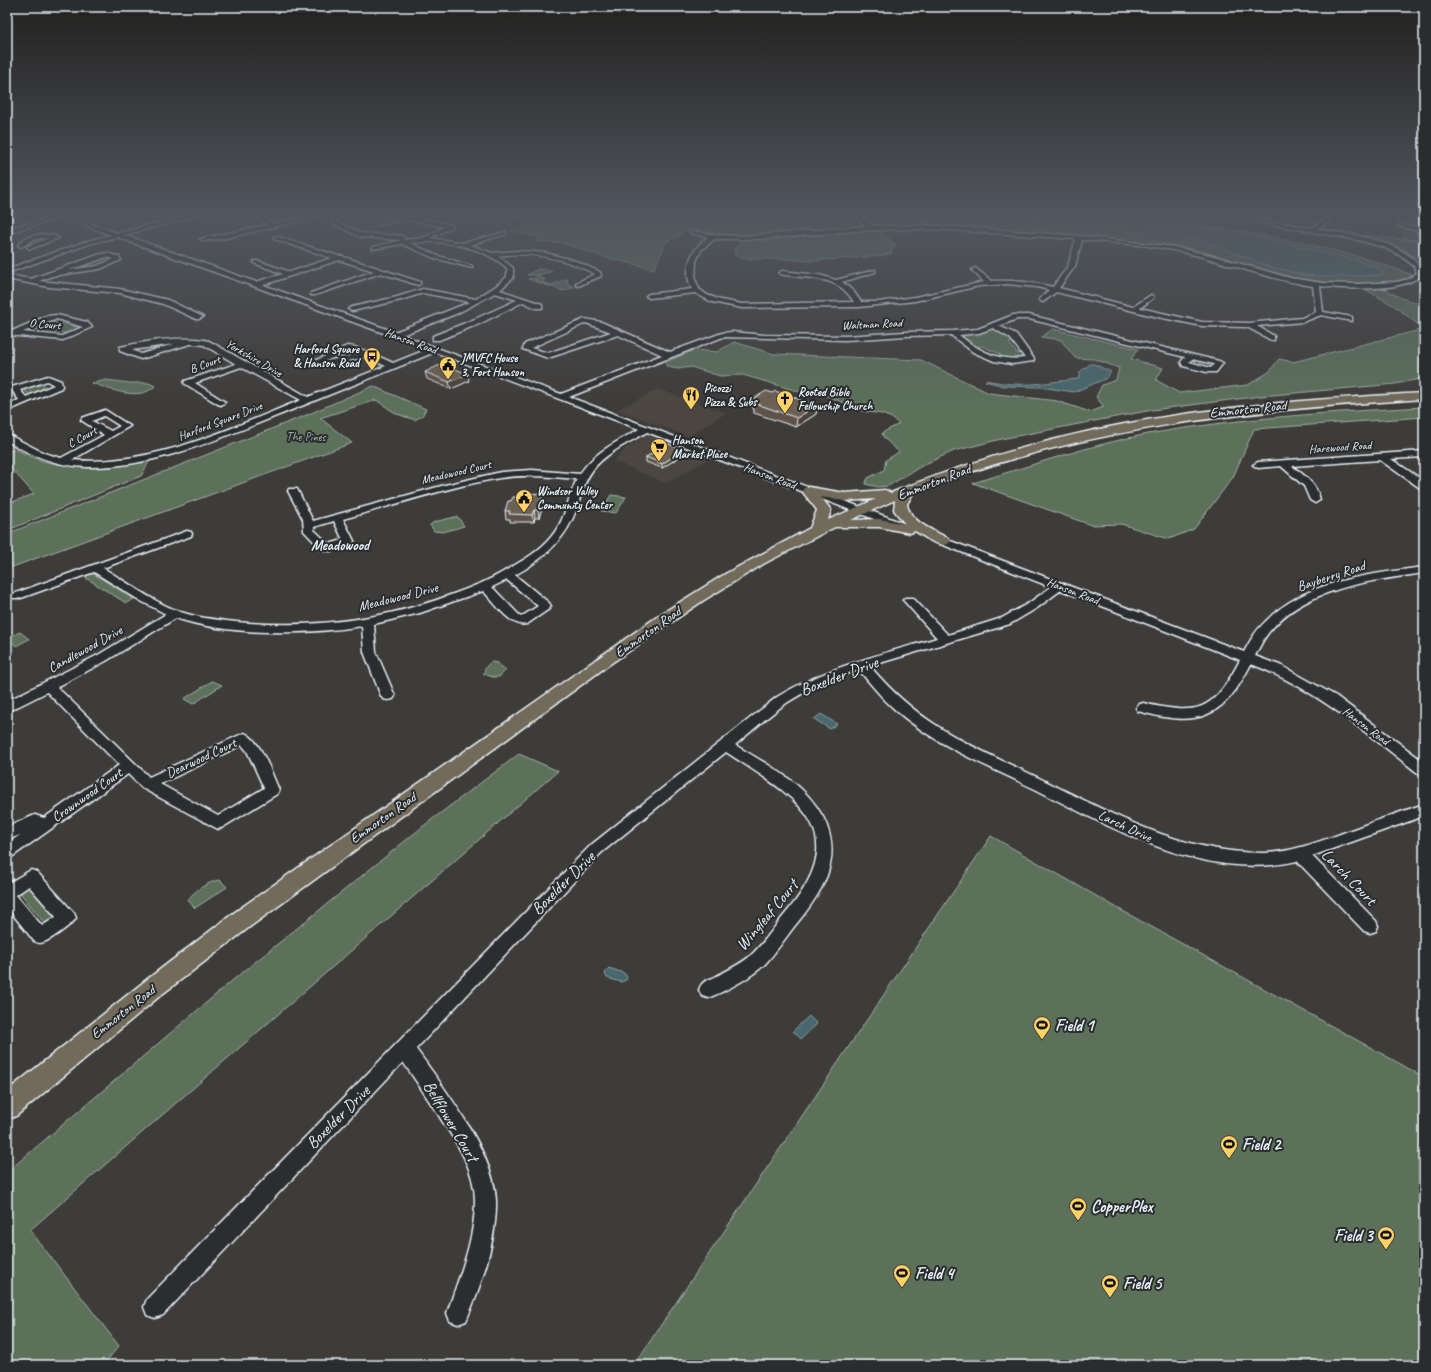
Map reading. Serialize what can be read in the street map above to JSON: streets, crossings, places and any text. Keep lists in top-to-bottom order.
{
  "streets": {
    "main road": ["Emmorton Road"],
    "street": [
      "O Court",
      "Waltman Road",
      "Hanson Road",
      "Yorkshire Drive",
      "B Court",
      "Harford Square Drive",
      "C Court",
      "Harewood Road",
      "Meadowood Court",
      "Bayberry Road",
      "Meadowood Drive",
      "Candlewood Drive",
      "Boxelder Drive",
      "Dearwood Court",
      "Crownwood Court",
      "Larch Drive",
      "Larch Court",
      "Wingleaf Court",
      "Bellflower Court"
    ]
  },
  "crossings": [
    ["Waltman Road", "Hanson Road"],
    ["Hanson Road", "Emmorton Road"],
    ["Hanson Road", "Harford Square Drive"],
    ["Hanson Road", "Bayberry Road"],
    ["Hanson Road", "Meadowood Drive"],
    ["Hanson Road", "Boxelder Drive"],
    ["Yorkshire Drive", "B Court"],
    ["Yorkshire Drive", "Harford Square Drive"],
    ["Harford Square Drive", "C Court"],
    ["Meadowood Court", "Meadowood Drive"],
    ["Meadowood Drive", "Candlewood Drive"],
    ["Candlewood Drive", "Dearwood Court"],
    ["Boxelder Drive", "Larch Drive"],
    ["Boxelder Drive", "Wingleaf Court"],
    ["Boxelder Drive", "Bellflower Court"],
    ["Dearwood Court", "Crownwood Court"],
    ["Larch Drive", "Larch Court"]
  ],
  "districts": ["Meadowood"],
  "parks": ["The Pines"],
  "places": {
    "bus stop": ["Harford Square & Hanson Road"],
    "public building": ["JMVFC House 3, Fort Hanson", "Windsor Valley Community Center"],
    "restaurant": ["Picozzi Pizza & Subs"],
    "church": ["Rooted Bible Fellowship Church"],
    "supermarket": ["Hanson Market Place"],
    "sports": [
      "Field 1",
      "Field 2",
      "CopperPlex",
      "Field 3",
      "Field 4",
      "Field 5"
    ]
  }
}
